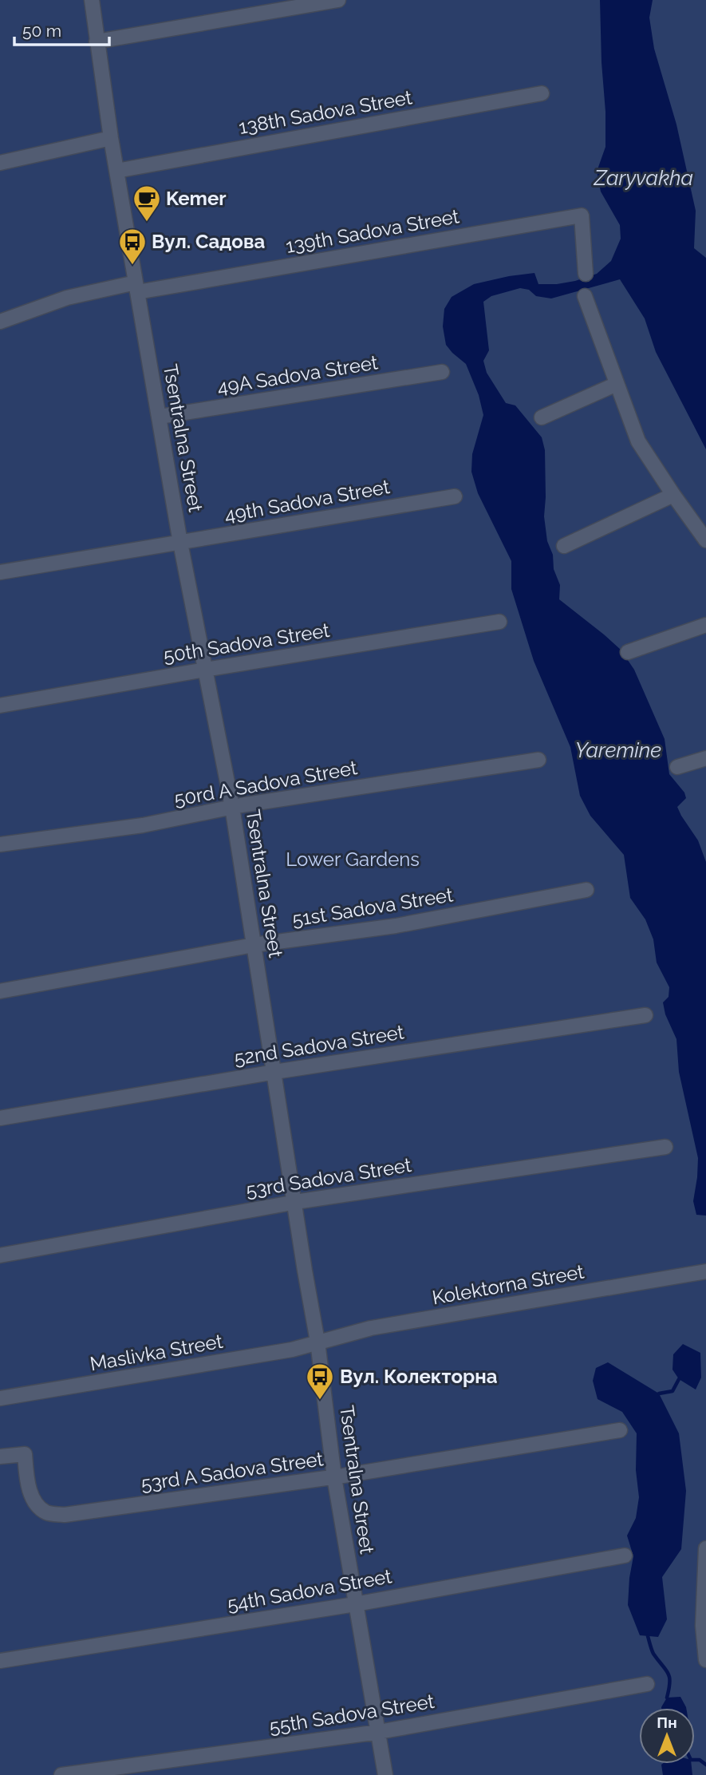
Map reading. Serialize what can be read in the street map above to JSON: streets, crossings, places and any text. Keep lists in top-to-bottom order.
{
  "streets": {
    "street": [
      "138th Sadova Street",
      "139th Sadova Street",
      "49A Sadova Street",
      "Tsentralna Street",
      "49th Sadova Street",
      "50th Sadova Street",
      "50rd A Sadova Street",
      "51st Sadova Street",
      "52nd Sadova Street",
      "53rd Sadova Street",
      "Kolektorna Street",
      "Maslivka Street",
      "53rd A Sadova Street",
      "54th Sadova Street",
      "55th Sadova Street"
    ]
  },
  "crossings": [
    ["138th Sadova Street", "Tsentralna Street"],
    ["139th Sadova Street", "Tsentralna Street"],
    ["49A Sadova Street", "Tsentralna Street"],
    ["Tsentralna Street", "49th Sadova Street"],
    ["Tsentralna Street", "50th Sadova Street"],
    ["Tsentralna Street", "50rd A Sadova Street"],
    ["Tsentralna Street", "51st Sadova Street"],
    ["Tsentralna Street", "52nd Sadova Street"],
    ["Tsentralna Street", "53rd Sadova Street"],
    ["Tsentralna Street", "Kolektorna Street"],
    ["Tsentralna Street", "Maslivka Street"],
    ["Tsentralna Street", "53rd A Sadova Street"],
    ["Tsentralna Street", "54th Sadova Street"],
    ["Tsentralna Street", "55th Sadova Street"],
    ["Kolektorna Street", "Maslivka Street"]
  ],
  "water": ["Zaryvakha", "Yaremine"],
  "parks": ["Lower Gardens"],
  "places": {
    "cafe": ["Kemer"],
    "bus stop": ["Вул. Садова", "Вул. Колекторна"]
  },
  "scale_bar": "50 m",
  "north": "top"
}
